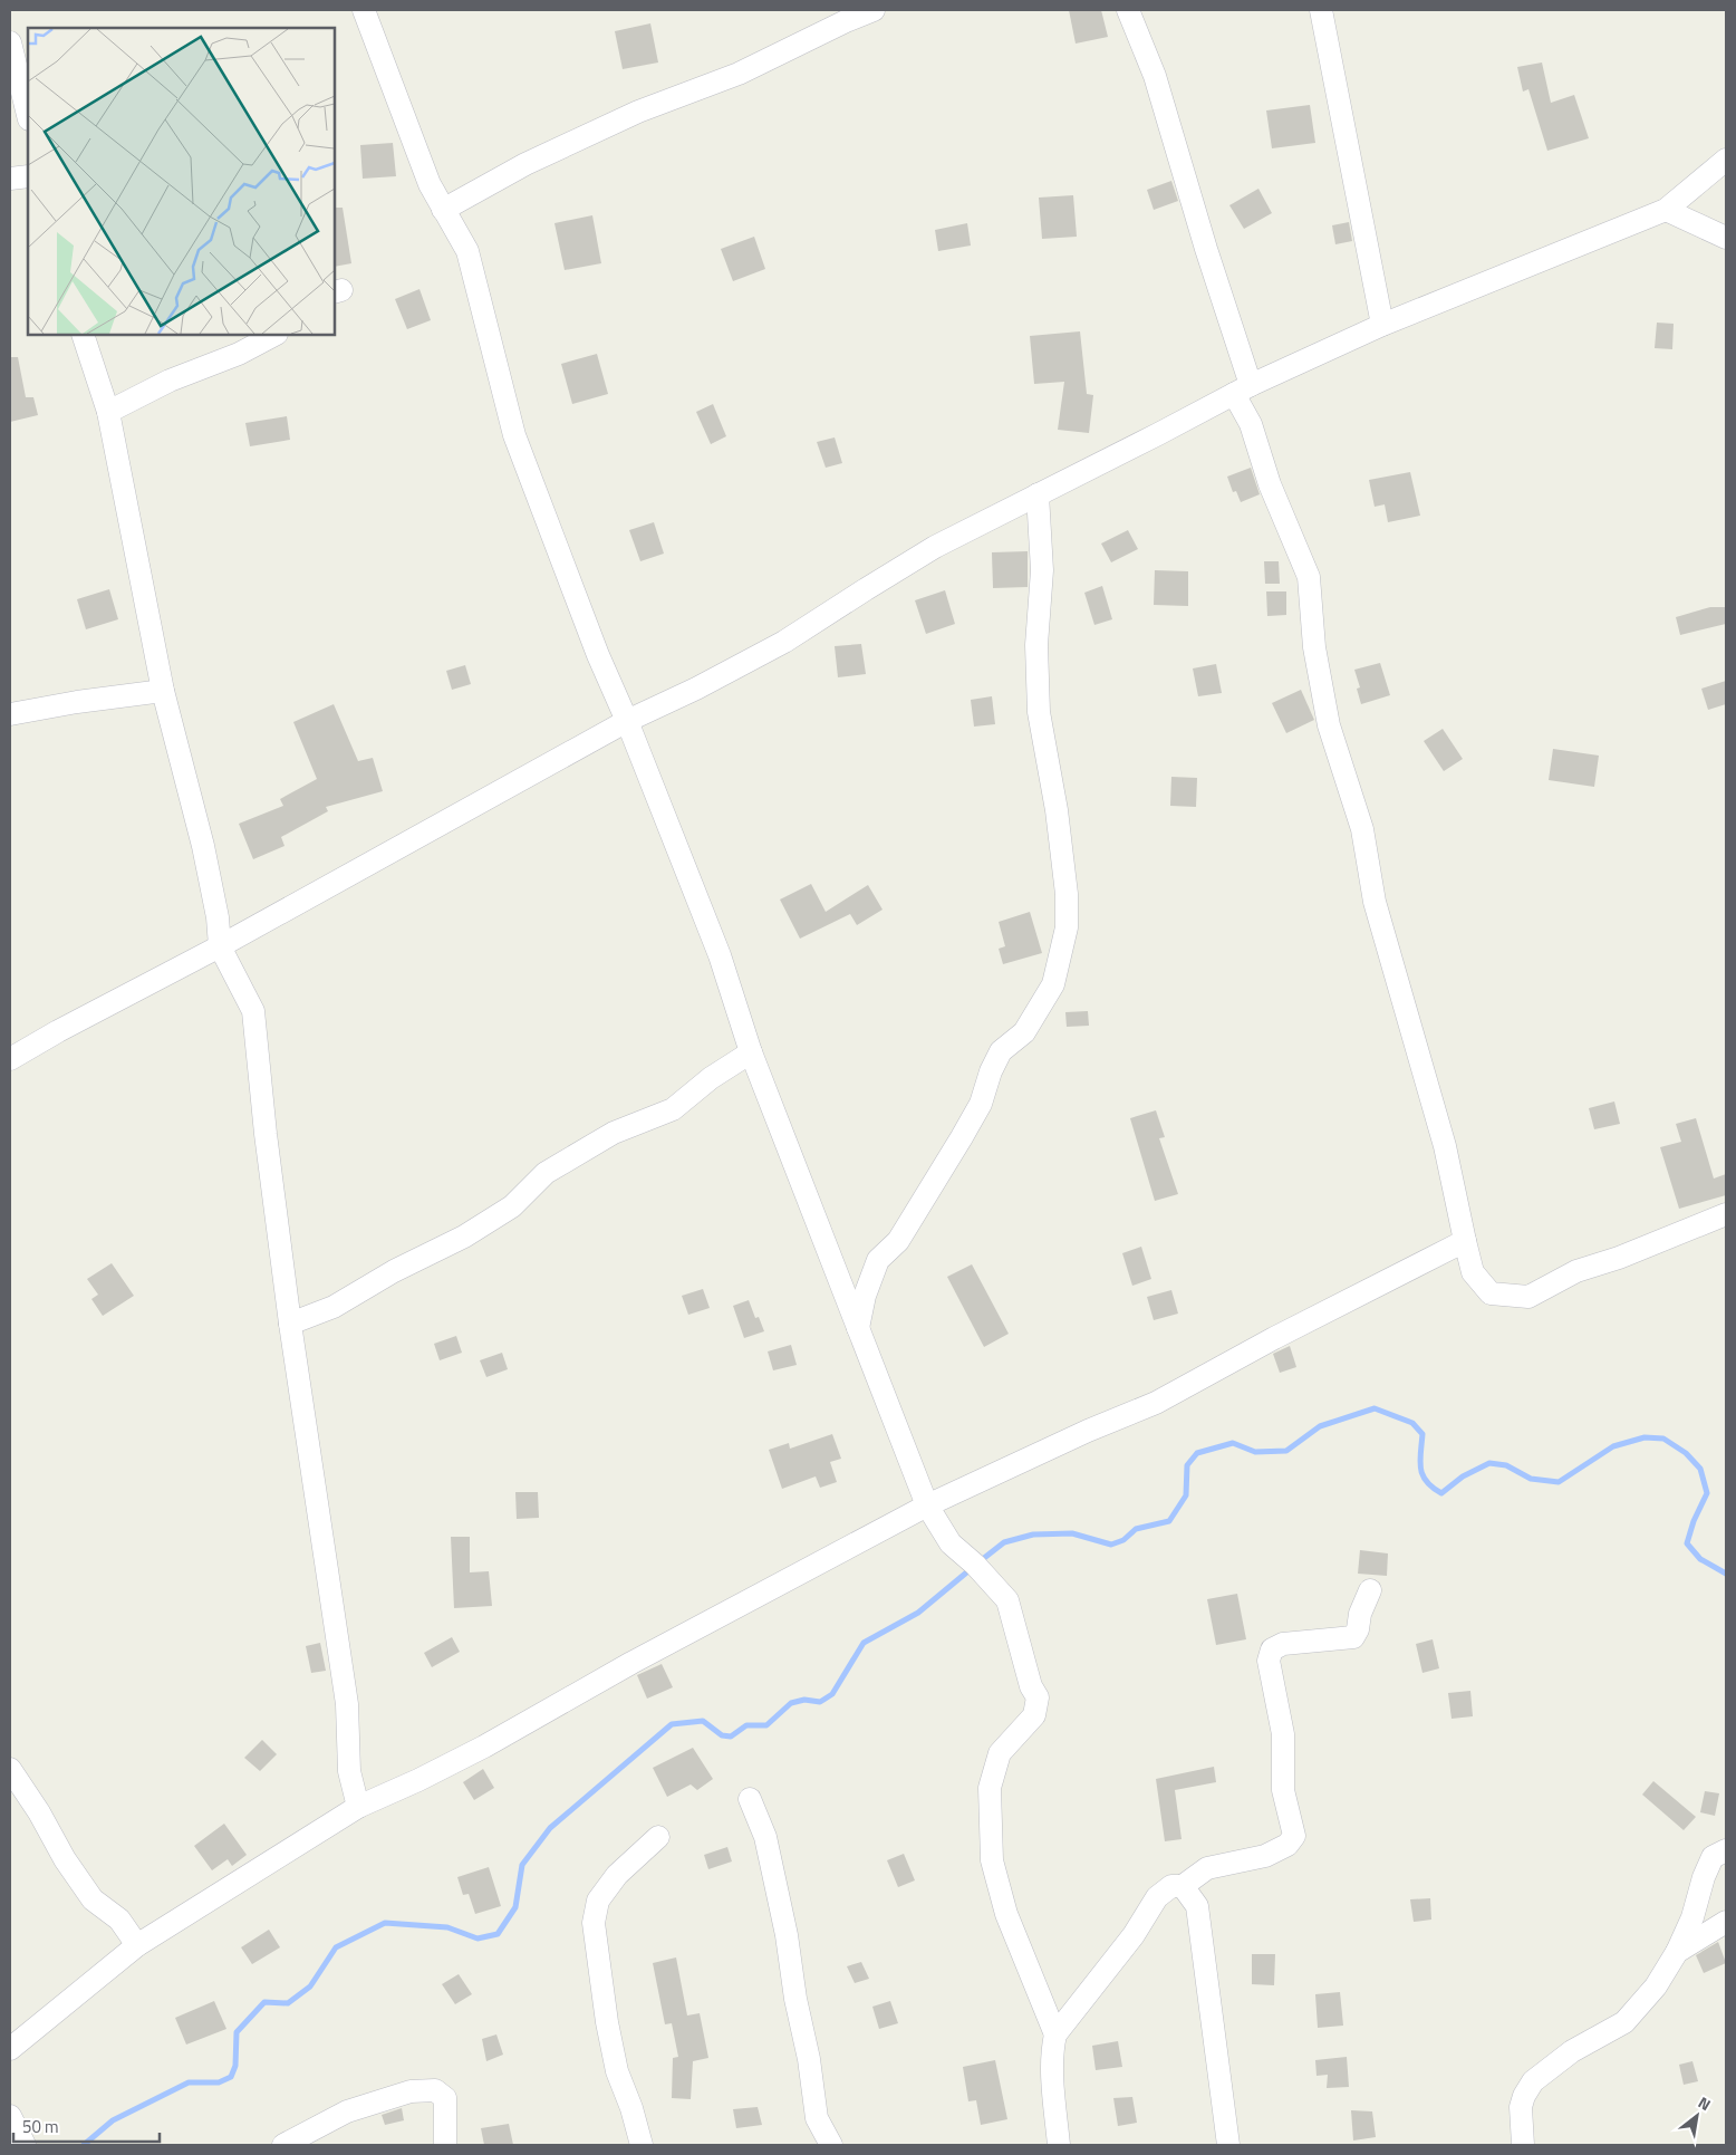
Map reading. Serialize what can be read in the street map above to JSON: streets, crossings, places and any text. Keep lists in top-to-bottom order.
{
  "scale_bar": "50 m",
  "north": "top right"
}
